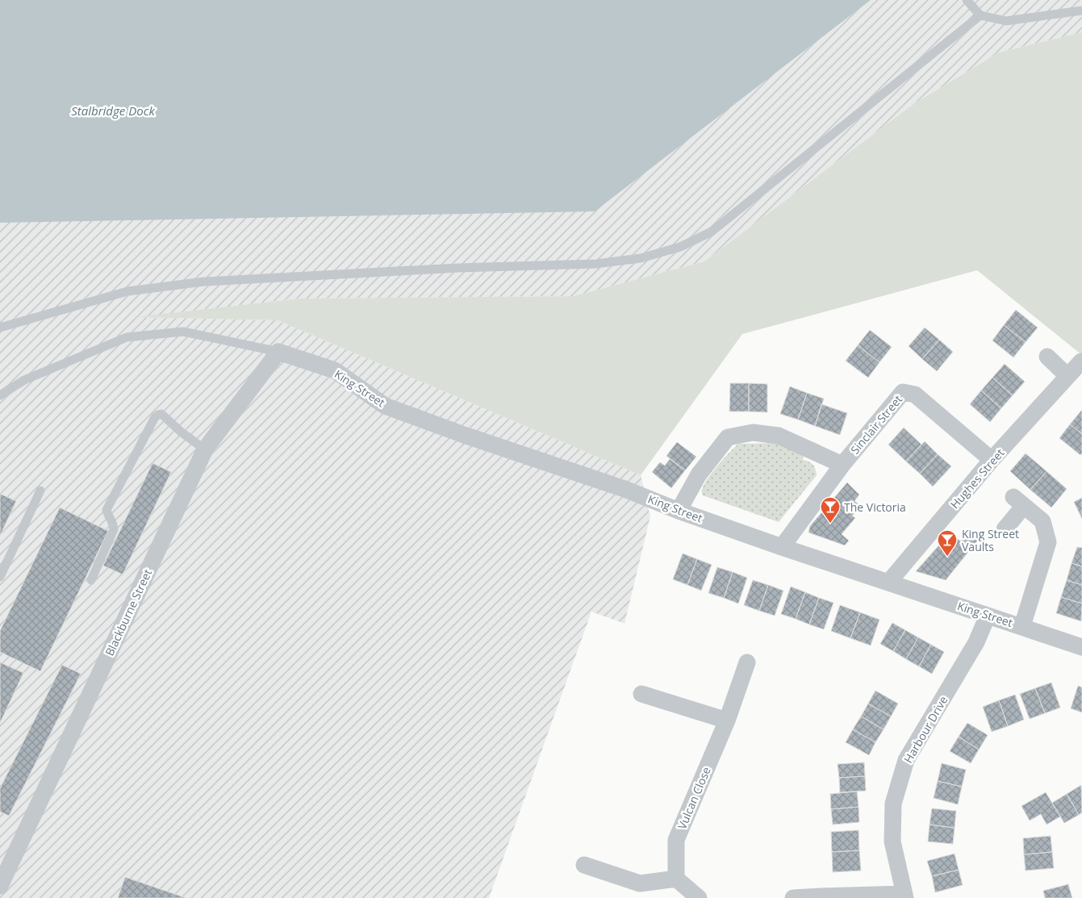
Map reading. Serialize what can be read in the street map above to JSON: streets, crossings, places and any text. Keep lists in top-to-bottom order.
{
  "streets": {
    "street": [
      "King Street",
      "Sinclair Street",
      "Hughes Street",
      "Blackburne Street",
      "Harbour Drive",
      "Vulcan Close"
    ]
  },
  "crossings": [
    ["King Street", "Sinclair Street"],
    ["King Street", "Hughes Street"],
    ["King Street", "Blackburne Street"],
    ["King Street", "Harbour Drive"],
    ["Sinclair Street", "Hughes Street"]
  ],
  "water": ["Stalbridge Dock"],
  "places": {
    "bar": ["The Victoria", "King Street Vaults"]
  }
}
